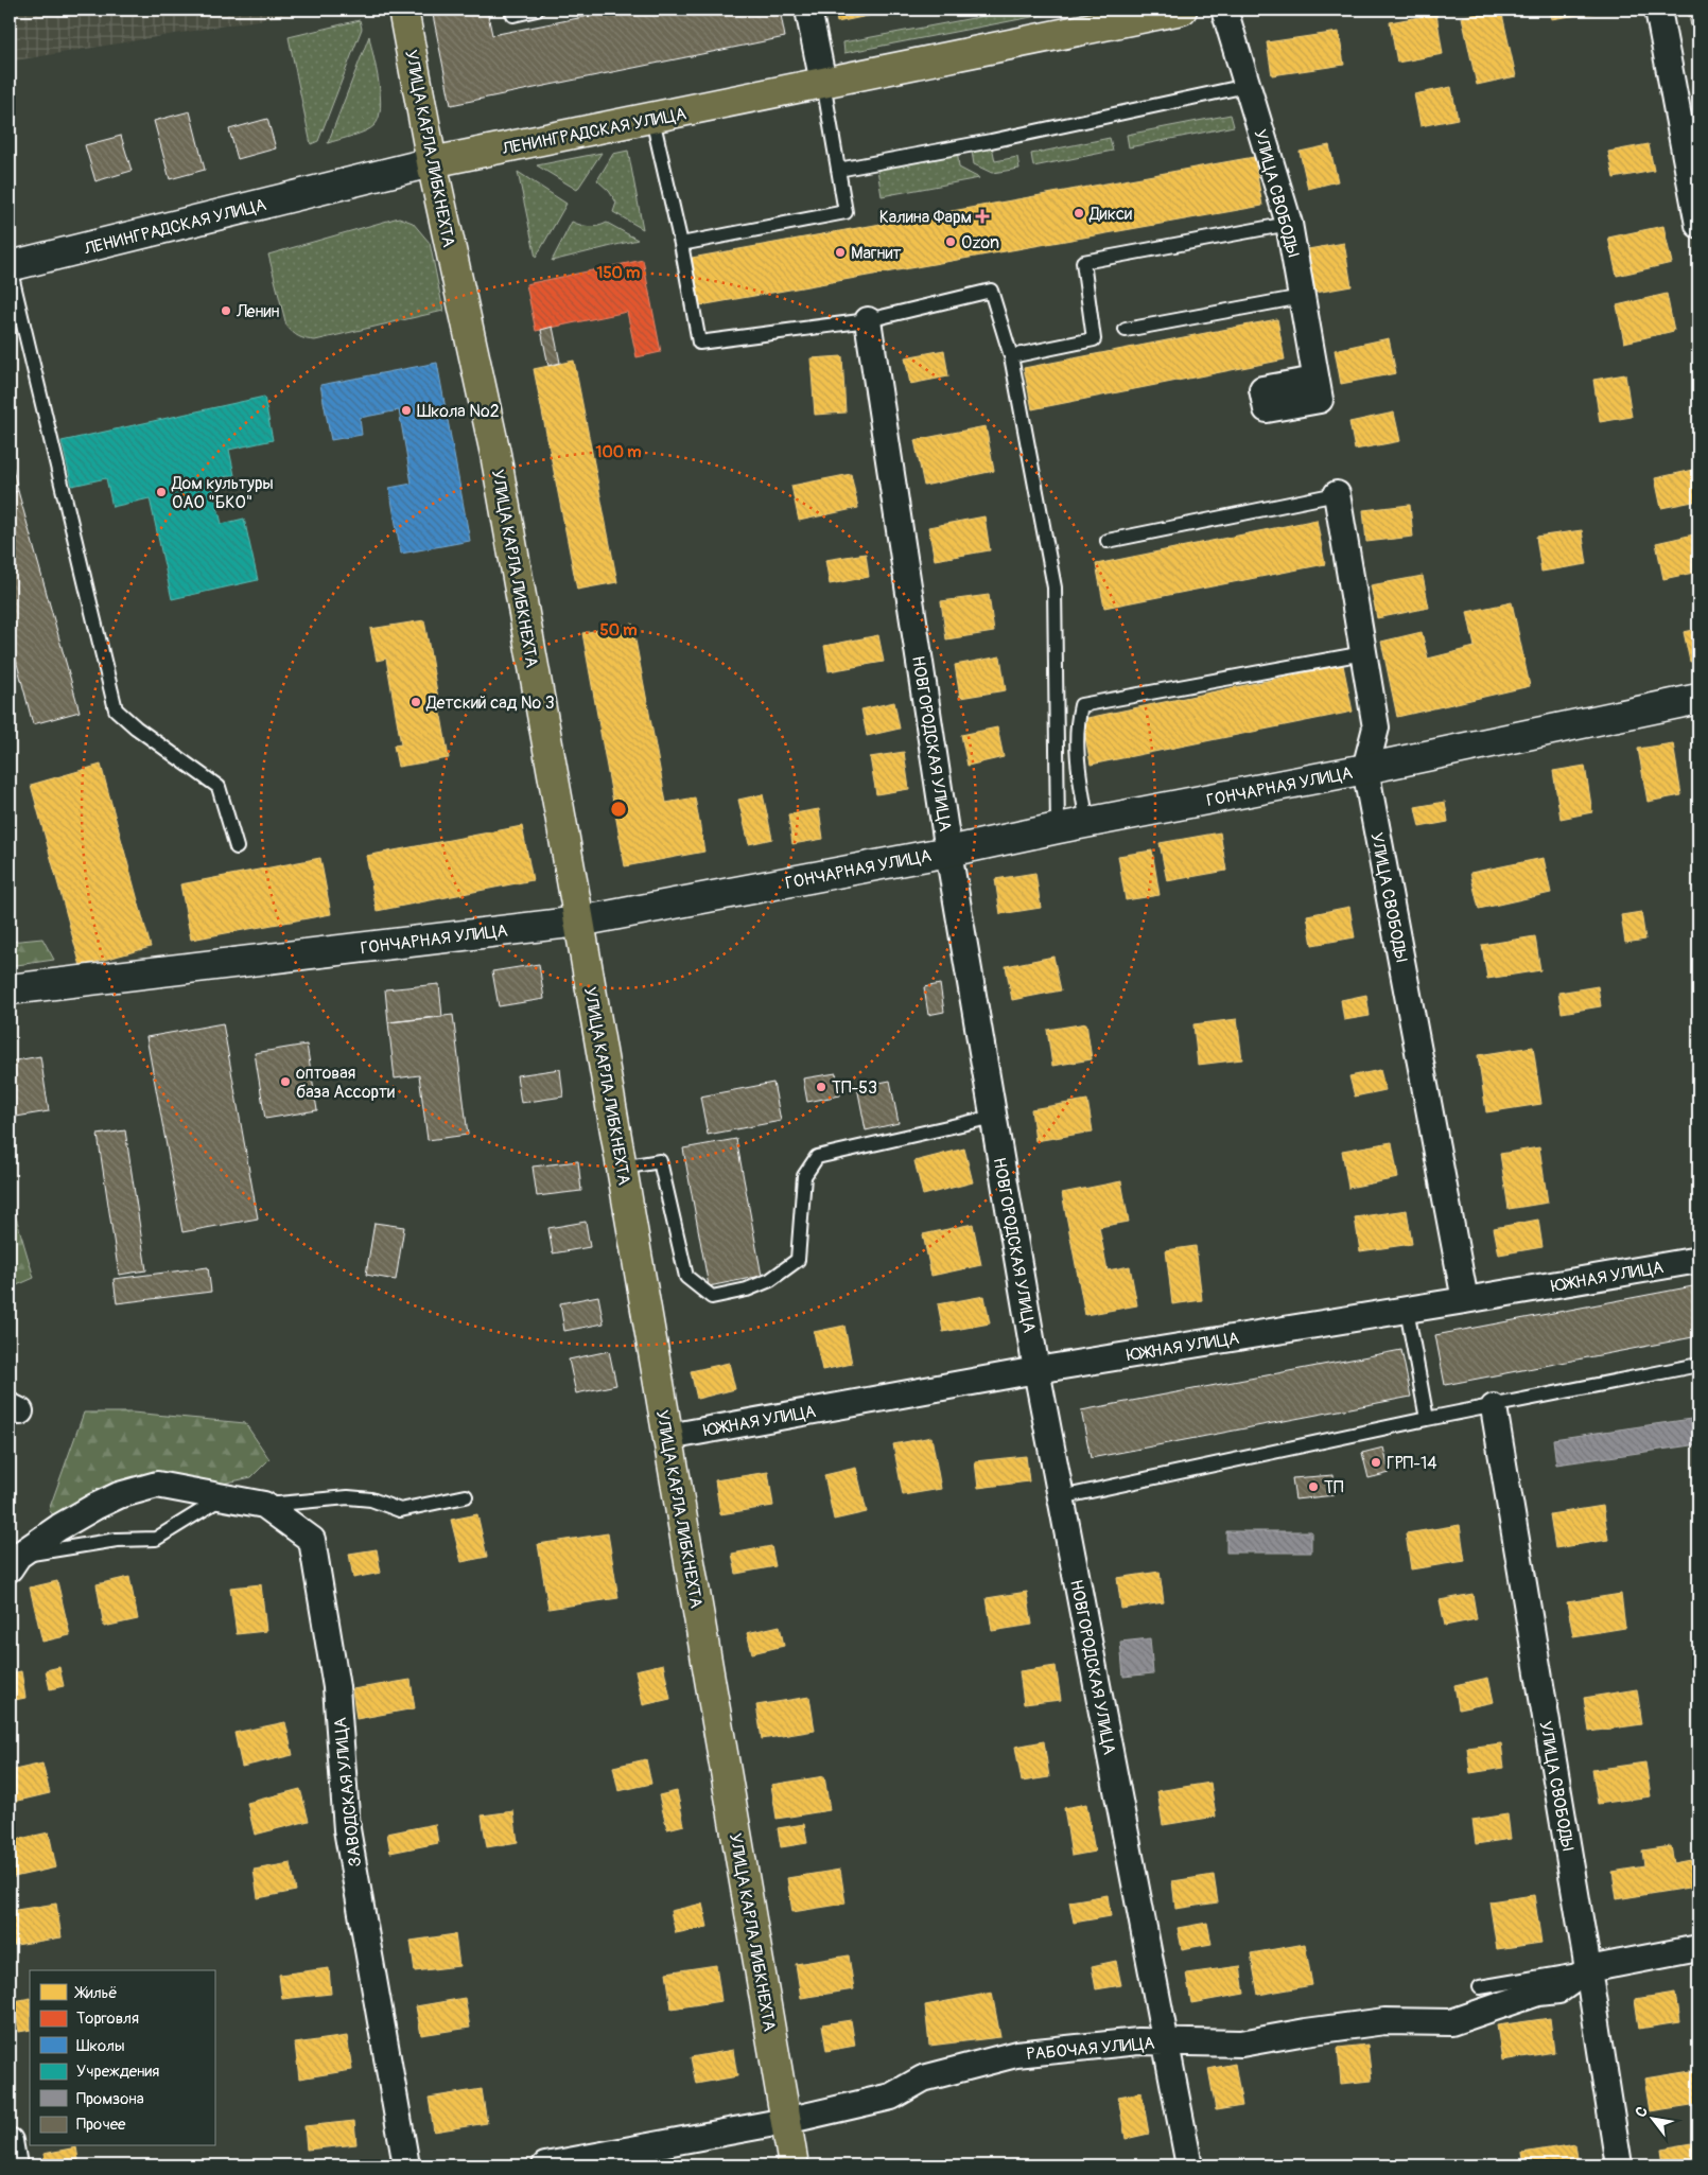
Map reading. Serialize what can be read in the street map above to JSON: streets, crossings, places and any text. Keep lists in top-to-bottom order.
{
  "streets": {
    "main road": ["ЛЕНИНГРАДСКАЯ УЛИЦА", "УЛИЦА КАРЛА ЛИБКНЕХТА"],
    "street": [
      "УЛИЦА СВОБОДЫ",
      "НОВГОРОДСКАЯ УЛИЦА",
      "ГОНЧАРНАЯ УЛИЦА",
      "ЮЖНАЯ УЛИЦА",
      "ЗАВОДСКАЯ УЛИЦА",
      "РАБОЧАЯ УЛИЦА"
    ]
  },
  "crossings": [
    ["ЛЕНИНГРАДСКАЯ УЛИЦА", "УЛИЦА КАРЛА ЛИБКНЕХТА"],
    ["УЛИЦА КАРЛА ЛИБКНЕХТА", "ГОНЧАРНАЯ УЛИЦА"],
    ["УЛИЦА КАРЛА ЛИБКНЕХТА", "ЮЖНАЯ УЛИЦА"],
    ["УЛИЦА КАРЛА ЛИБКНЕХТА", "РАБОЧАЯ УЛИЦА"],
    ["УЛИЦА СВОБОДЫ", "ГОНЧАРНАЯ УЛИЦА"],
    ["УЛИЦА СВОБОДЫ", "ЮЖНАЯ УЛИЦА"],
    ["УЛИЦА СВОБОДЫ", "РАБОЧАЯ УЛИЦА"],
    ["НОВГОРОДСКАЯ УЛИЦА", "ГОНЧАРНАЯ УЛИЦА"],
    ["НОВГОРОДСКАЯ УЛИЦА", "ЮЖНАЯ УЛИЦА"],
    ["НОВГОРОДСКАЯ УЛИЦА", "РАБОЧАЯ УЛИЦА"]
  ],
  "places": {
    "other": [
      "Дикси",
      "Ozon",
      "Магнит",
      "Ленин",
      "Школа №2",
      "Дом культуры ОАО \"БКО\"",
      "Детский сад № 3",
      "оптовая база Ассорти",
      "ТП-53",
      "ГРП-14",
      "ТП"
    ],
    "health": ["Калина Фарм"]
  },
  "legend": [
    "Жильё",
    "Торговля",
    "Школы",
    "Учреждения",
    "Промзона",
    "Прочее"
  ],
  "north": "top left",
  "rings": ["150 m", "100 m", "50 m"]
}
